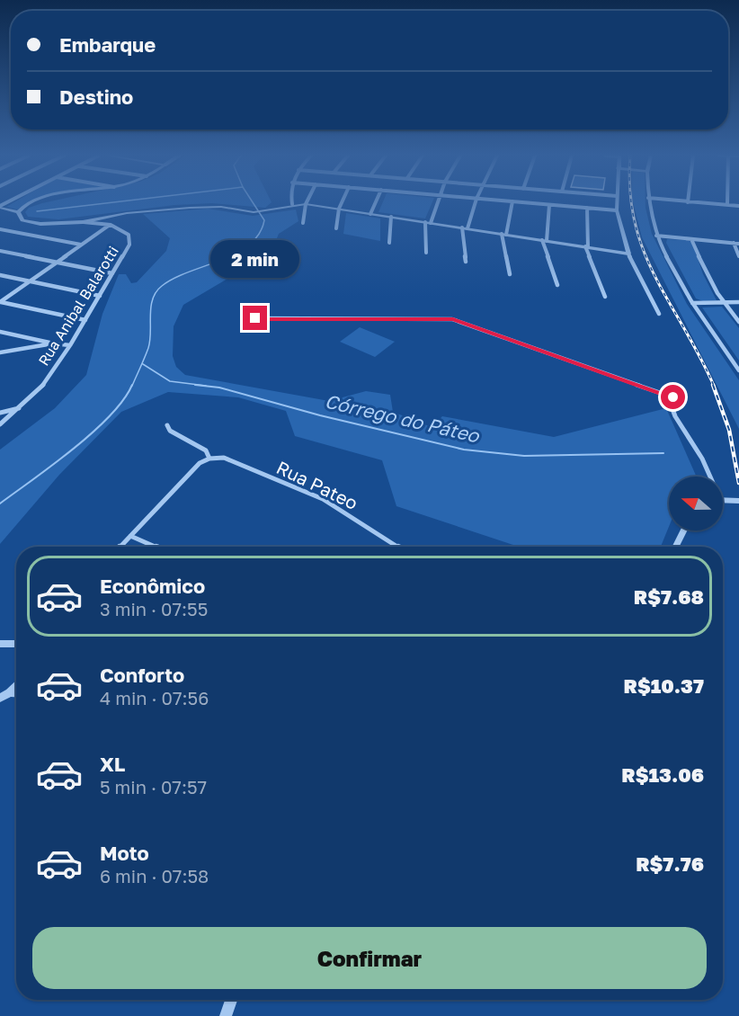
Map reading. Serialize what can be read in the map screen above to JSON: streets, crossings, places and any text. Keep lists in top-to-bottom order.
{
  "streets": {
    "street": ["Rua Anibal Balarotti", "Rua Pateo"]
  },
  "water": ["Córrego do Páteo"],
  "north": "left",
  "page": {
    "banner": ["Embarque", "Destino"],
    "bubble": "2 min",
    "list": [
      {
        "name": "Econômico",
        "note": "3 min · 07:55",
        "value": "R$7.68"
      },
      {
        "name": "Conforto",
        "note": "4 min · 07:56",
        "value": "R$10.37"
      },
      {
        "name": "XL",
        "note": "5 min · 07:57",
        "value": "R$13.06"
      },
      {
        "name": "Moto",
        "note": "6 min · 07:58",
        "value": "R$7.76"
      }
    ],
    "buttons": "Confirmar"
  }
}
